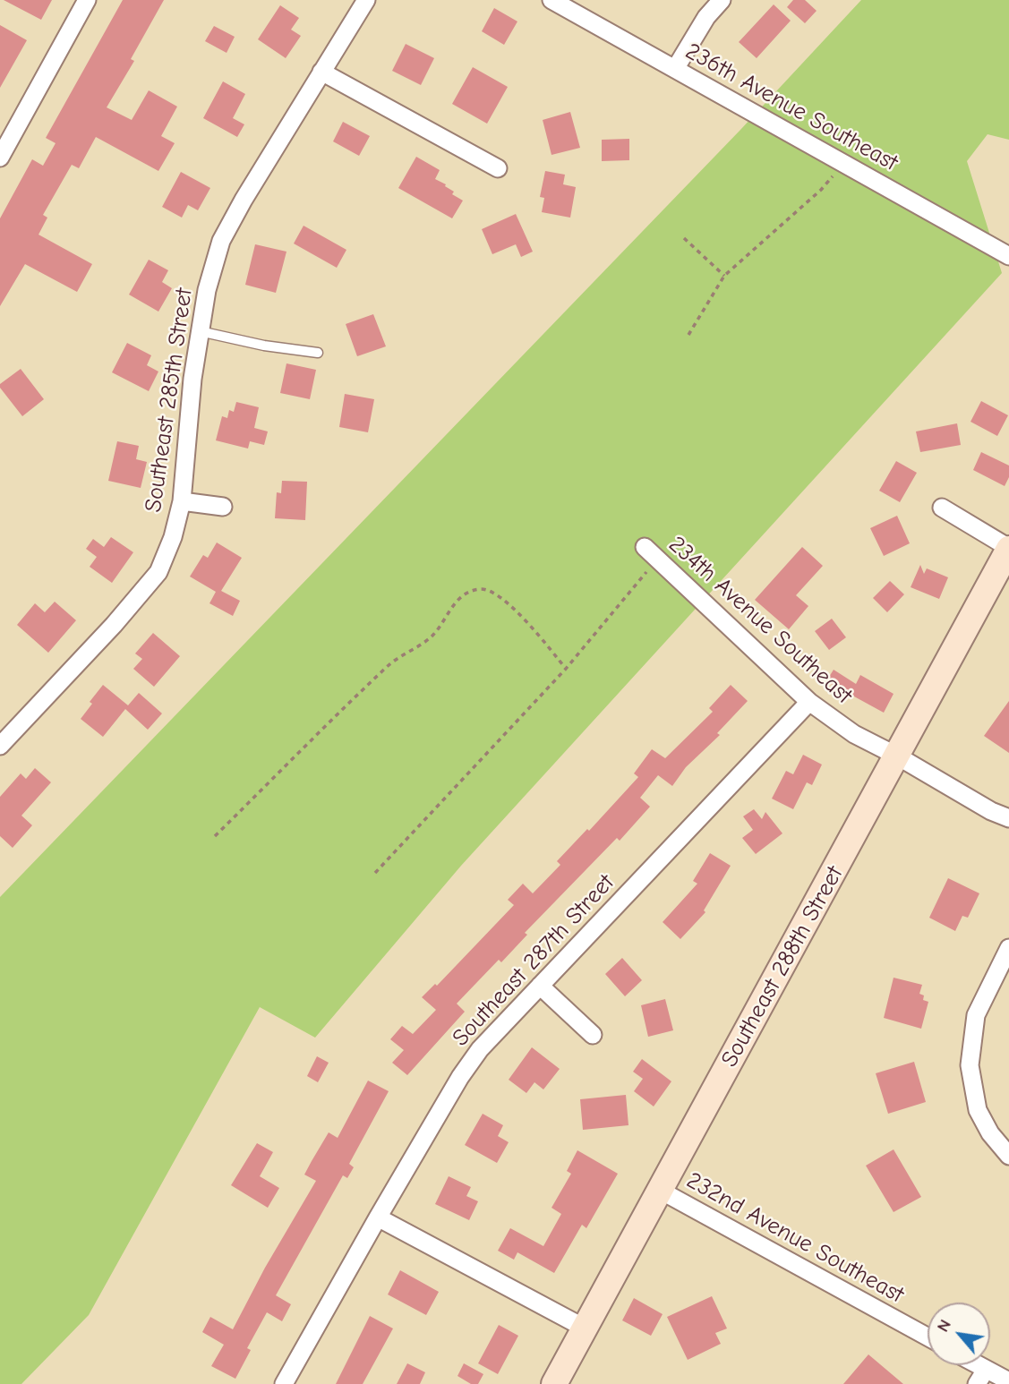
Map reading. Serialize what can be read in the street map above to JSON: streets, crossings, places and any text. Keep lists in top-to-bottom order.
{
  "streets": {
    "street": [
      "236th Avenue Southeast",
      "Southeast 285th Street",
      "234th Avenue Southeast",
      "Southeast 287th Street",
      "Southeast 288th Street",
      "232nd Avenue Southeast"
    ]
  },
  "crossings": [
    ["234th Avenue Southeast", "Southeast 287th Street"],
    ["234th Avenue Southeast", "Southeast 288th Street"],
    ["Southeast 288th Street", "232nd Avenue Southeast"]
  ],
  "north": "top left"
}
